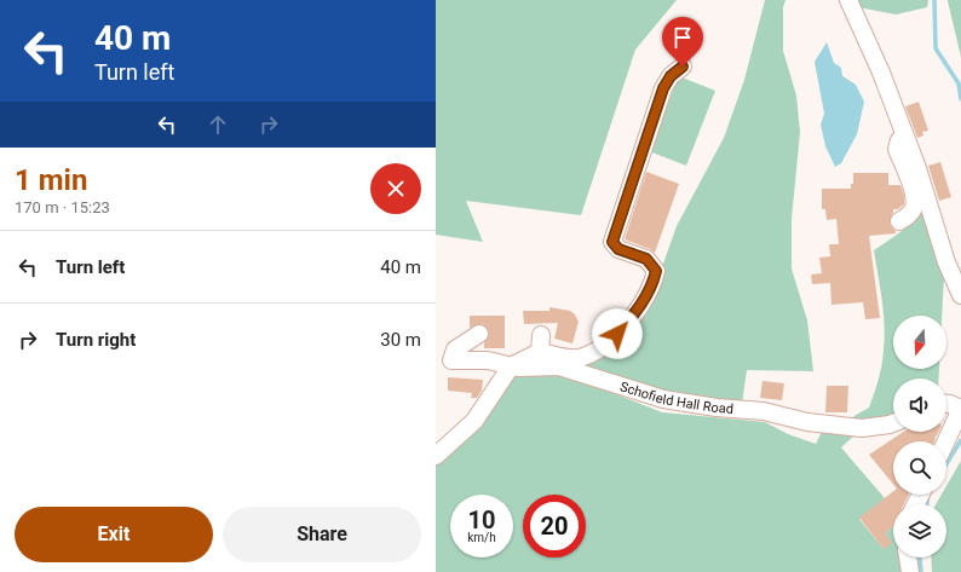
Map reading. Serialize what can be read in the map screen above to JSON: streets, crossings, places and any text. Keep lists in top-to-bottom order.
{
  "streets": {
    "street": ["Schofield Hall Road"]
  },
  "north": "bottom",
  "page": {
    "turn": ["40 m", "Turn left"],
    "heading": ["1 min", "170 m · 15:23"],
    "list": [
      {
        "name": "Turn left",
        "value": "40 m"
      },
      {
        "name": "Turn right",
        "value": "30 m"
      }
    ],
    "speed": "10 km/h",
    "limit": "20",
    "buttons": ["Exit", "Share"]
  }
}
